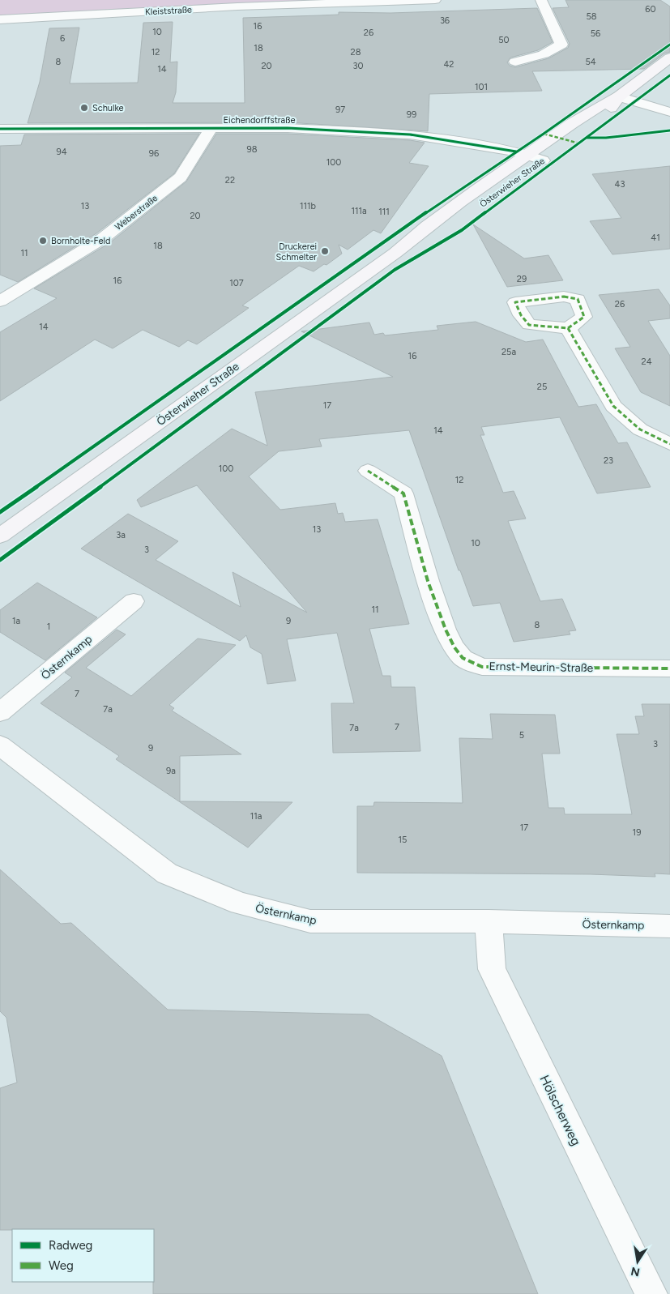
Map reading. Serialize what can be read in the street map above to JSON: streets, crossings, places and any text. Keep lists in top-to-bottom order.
{
  "streets": {
    "street": [
      "Kleiststraße",
      "Eichendorffstraße",
      "Österwieher Straße",
      "Weberstraße",
      "Östernkamp",
      "Ernst-Meurin-Straße",
      "Hölscherweg"
    ]
  },
  "crossings": [
    ["Eichendorffstraße", "Österwieher Straße"],
    ["Eichendorffstraße", "Weberstraße"],
    ["Östernkamp", "Hölscherweg"]
  ],
  "places": ["Schulke", "Bornholte-Feld", "Druckerei Schmelter"],
  "house_numbers": [
    "60",
    "58",
    "36",
    "16",
    "10",
    "26",
    "56",
    "6",
    "50",
    "18",
    "12",
    "28",
    "8",
    "54",
    "42",
    "20",
    "30",
    "14",
    "101",
    "97",
    "99",
    "98",
    "94",
    "96",
    "100",
    "22",
    "43",
    "13",
    "111b",
    "111a",
    "111",
    "20",
    "41",
    "18",
    "11",
    "29",
    "16",
    "107",
    "26",
    "14",
    "25a",
    "16",
    "24",
    "25",
    "17",
    "14",
    "23",
    "100",
    "12",
    "13",
    "3a",
    "10",
    "3",
    "11",
    "1a",
    "9",
    "8",
    "1",
    "7",
    "7a",
    "7",
    "7a",
    "5",
    "3",
    "9",
    "9a",
    "11a",
    "17",
    "19",
    "15"
  ],
  "legend": ["Radweg", "Weg"],
  "north": "bottom"
}
